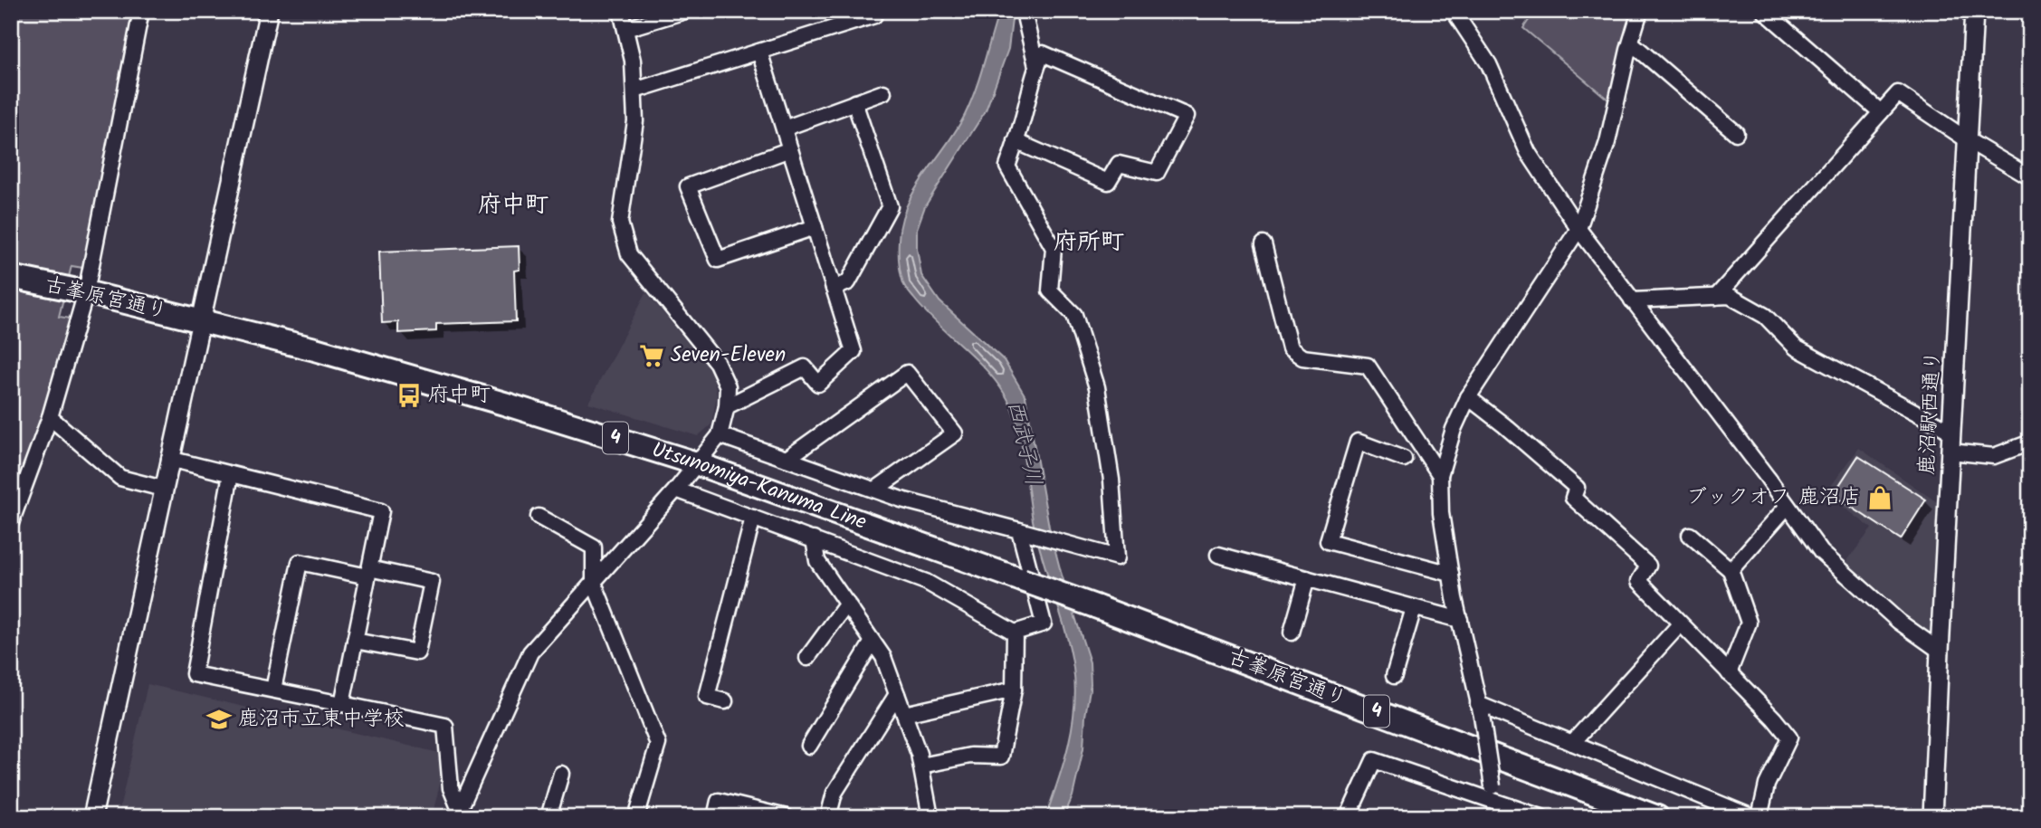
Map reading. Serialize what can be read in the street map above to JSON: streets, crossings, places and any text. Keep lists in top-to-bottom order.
{
  "streets": {
    "main road": ["古峯原宮通り", "4", "Utsunomiya-Kanuma Line"],
    "street": ["鹿沼駅西通り"]
  },
  "crossings": [
    ["古峯原宮通り", "Utsunomiya-Kanuma Line"]
  ],
  "districts": ["府中町", "府所町"],
  "water": ["西武子川"],
  "places": {
    "supermarket": ["Seven-Eleven"],
    "bus stop": ["府中町"],
    "shop": ["ブックオフ 鹿沼店"],
    "school or university": ["鹿沼市立東中学校"]
  }
}
